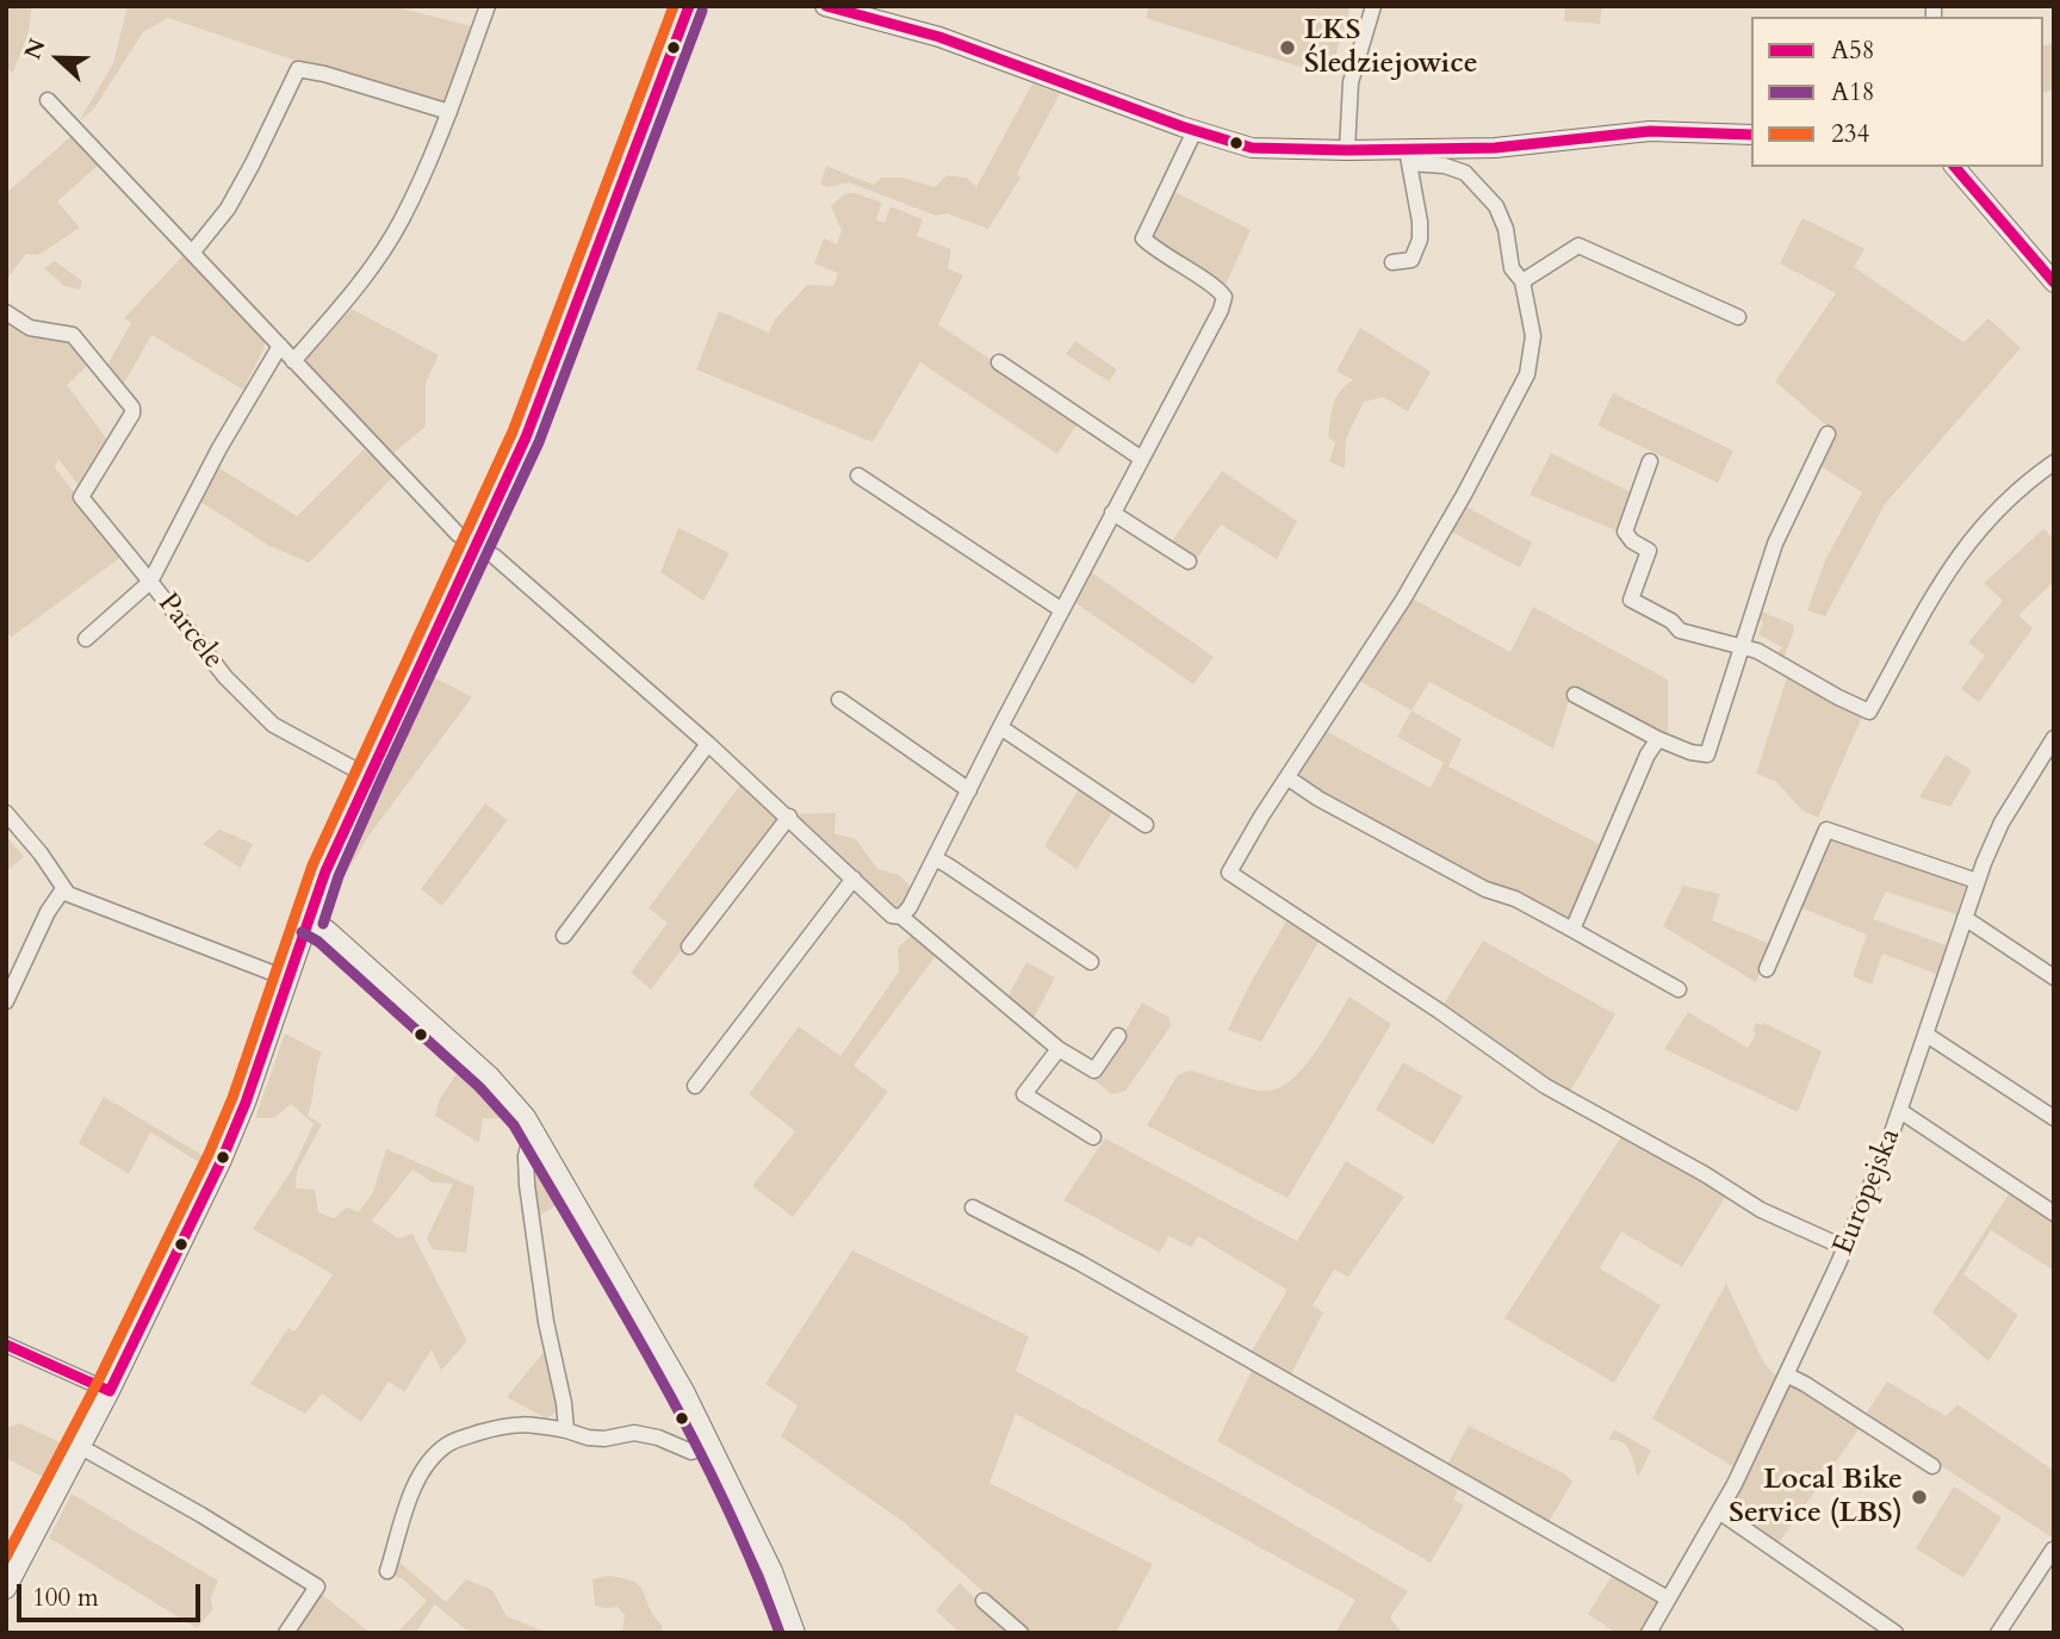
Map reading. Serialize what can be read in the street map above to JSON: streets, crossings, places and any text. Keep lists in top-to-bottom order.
{
  "streets": {
    "street": ["Parcele", "Europejska"]
  },
  "places": ["LKS Śledziejowice", "Local Bike Service (LBS)"],
  "lines": ["transit line A58", "transit line 234", "transit line A18"],
  "legend": ["A58", "A18", "234"],
  "scale_bar": "100 m",
  "north": "left"
}
